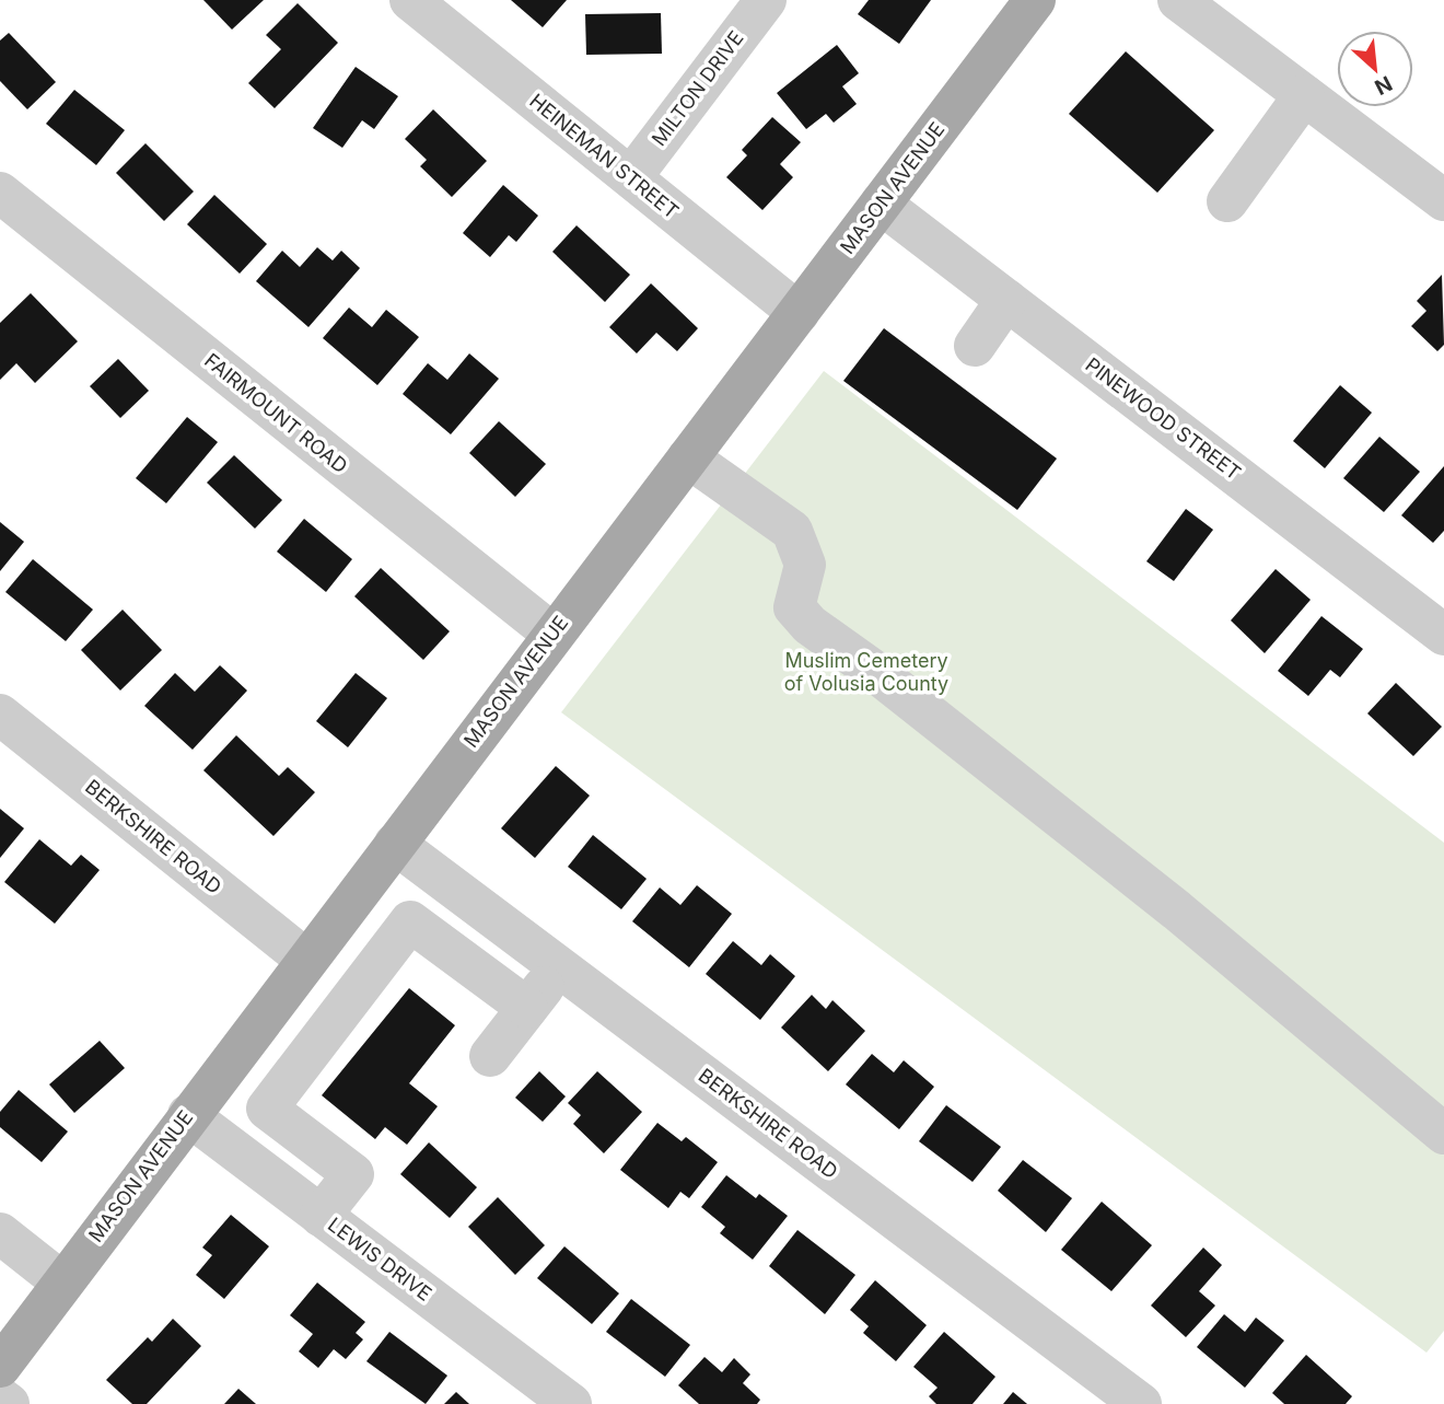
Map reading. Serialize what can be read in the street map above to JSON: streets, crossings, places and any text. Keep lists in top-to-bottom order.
{
  "streets": {
    "main road": ["MASON AVENUE"],
    "street": [
      "MILTON DRIVE",
      "HEINEMAN STREET",
      "FAIRMOUNT ROAD",
      "PINEWOOD STREET",
      "BERKSHIRE ROAD",
      "LEWIS DRIVE"
    ]
  },
  "crossings": [
    ["MILTON DRIVE", "HEINEMAN STREET"],
    ["HEINEMAN STREET", "MASON AVENUE"],
    ["MASON AVENUE", "FAIRMOUNT ROAD"],
    ["MASON AVENUE", "PINEWOOD STREET"],
    ["MASON AVENUE", "BERKSHIRE ROAD"],
    ["MASON AVENUE", "LEWIS DRIVE"]
  ],
  "parks": ["Muslim Cemetery of Volusia County"],
  "north": "bottom right"
}
